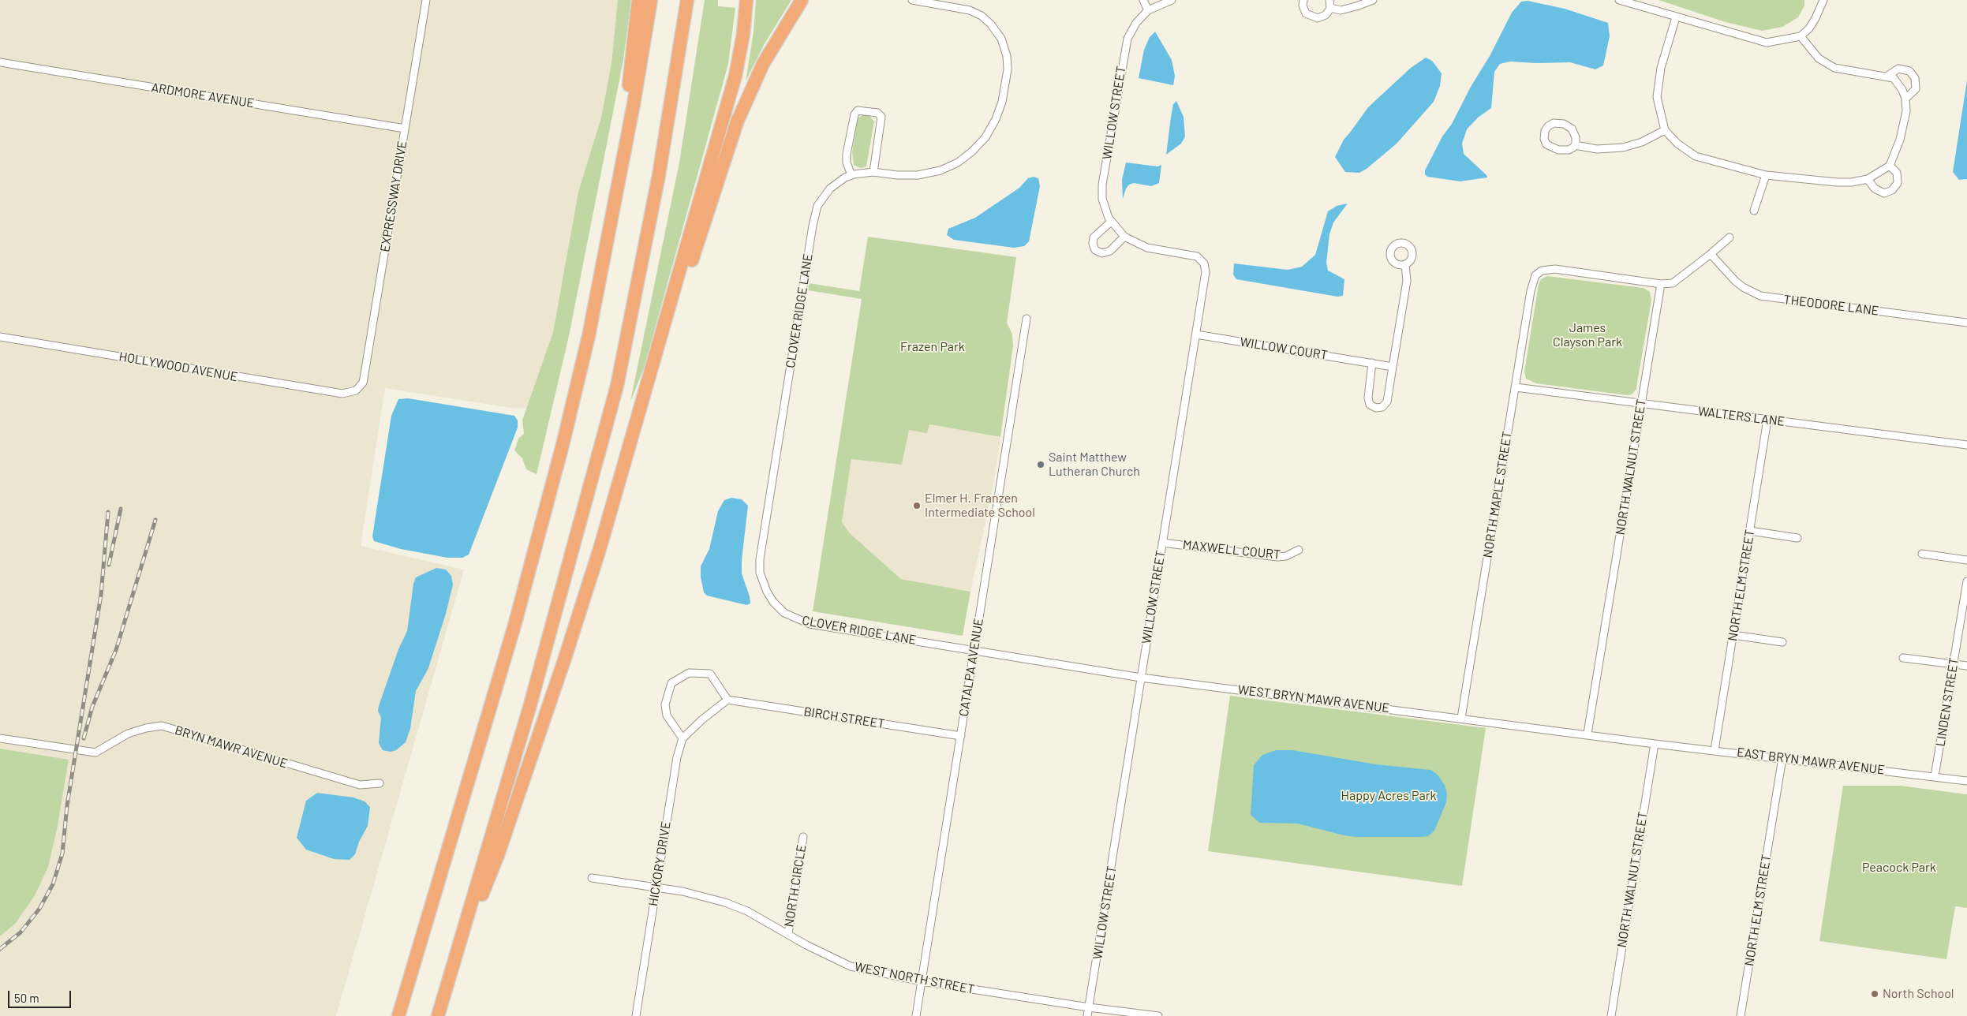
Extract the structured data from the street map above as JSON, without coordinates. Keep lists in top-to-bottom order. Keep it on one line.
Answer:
{"streets":{"street":["ARDMORE AVENUE","WILLOW STREET","EXPRESSWAY DRIVE","THEODORE LANE","CLOVER RIDGE LANE","WILLOW COURT","HOLLYWOOD AVENUE","WALTERS LANE","NORTH WALNUT STREET","NORTH MAPLE STREET","MAXWELL COURT","NORTH ELM STREET","CATALPA AVENUE","WEST BRYN MAWR AVENUE","LINDEN STREET","BIRCH STREET","BRYN MAWR AVENUE","EAST BRYN MAWR AVENUE","HICKORY DRIVE","NORTH CIRCLE","WEST NORTH STREET"]},"crossings":[["ARDMORE AVENUE","EXPRESSWAY DRIVE"],["WILLOW STREET","WILLOW COURT"],["WILLOW STREET","MAXWELL COURT"],["WILLOW STREET","WEST BRYN MAWR AVENUE"],["WILLOW STREET","WEST NORTH STREET"],["EXPRESSWAY DRIVE","HOLLYWOOD AVENUE"],["CLOVER RIDGE LANE","CATALPA AVENUE"],["CLOVER RIDGE LANE","WEST BRYN MAWR AVENUE"],["WALTERS LANE","NORTH WALNUT STREET"],["WALTERS LANE","NORTH MAPLE STREET"],["WALTERS LANE","NORTH ELM STREET"],["NORTH WALNUT STREET","NORTH MAPLE STREET"],["NORTH WALNUT STREET","WEST BRYN MAWR AVENUE"],["NORTH WALNUT STREET","EAST BRYN MAWR AVENUE"],["NORTH MAPLE STREET","WEST BRYN MAWR AVENUE"],["NORTH ELM STREET","EAST BRYN MAWR AVENUE"],["CATALPA AVENUE","WEST BRYN MAWR AVENUE"],["CATALPA AVENUE","BIRCH STREET"],["CATALPA AVENUE","WEST NORTH STREET"],["WEST BRYN MAWR AVENUE","EAST BRYN MAWR AVENUE"],["LINDEN STREET","EAST BRYN MAWR AVENUE"],["BIRCH STREET","HICKORY DRIVE"],["HICKORY DRIVE","WEST NORTH STREET"],["NORTH CIRCLE","WEST NORTH STREET"]],"parks":["James Clayson Park","Frazen Park","Happy Acres Park","Peacock Park"],"places":["Saint Matthew Lutheran Church","Elmer H. Franzen Intermediate School","North School"],"scale_bar":"50 m"}
